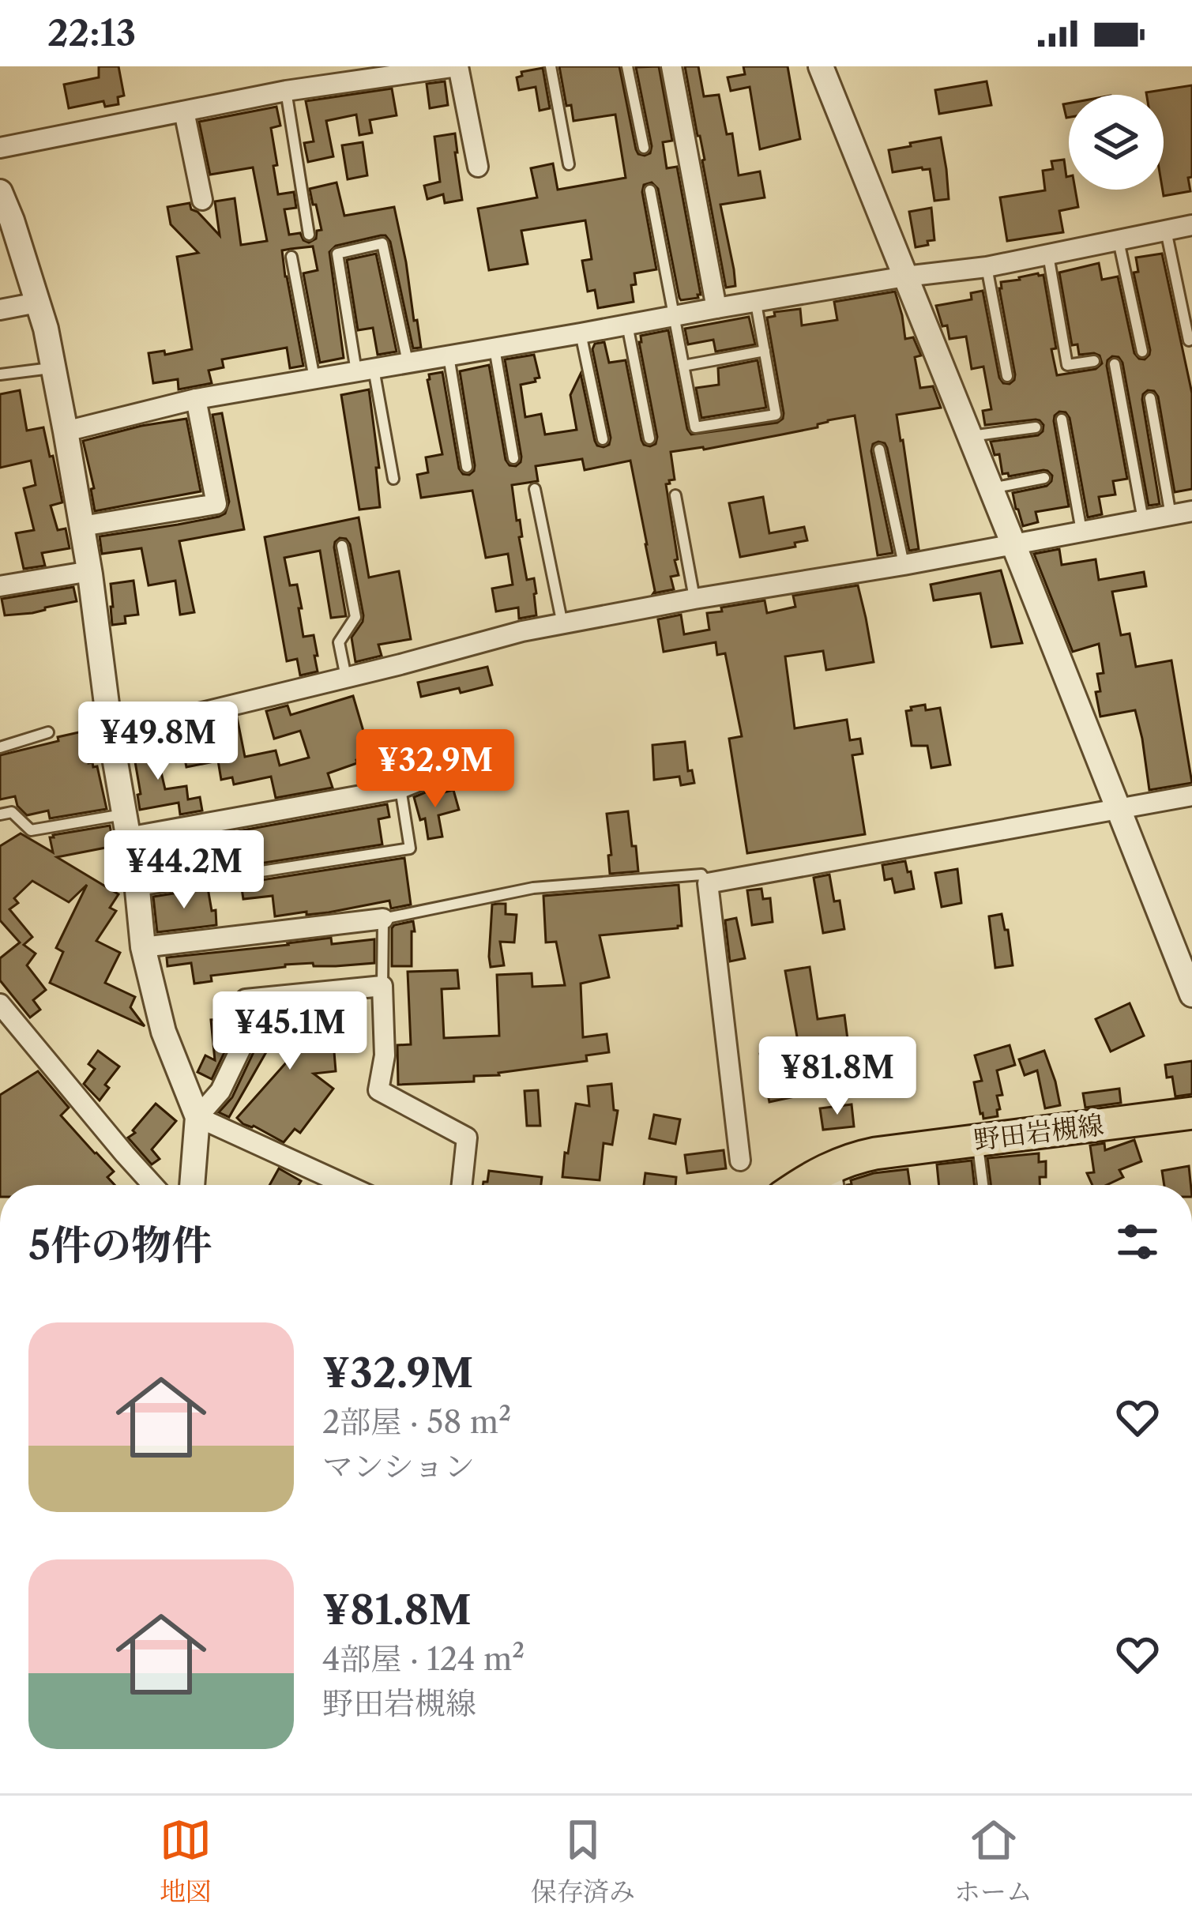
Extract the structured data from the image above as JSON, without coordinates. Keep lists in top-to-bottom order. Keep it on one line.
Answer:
{"streets":{"main road":["野田岩槻線"]},"page":{"status":"22:13","price":["¥49.8M","¥32.9M","¥44.2M","¥45.1M","¥81.8M"],"heading":"5件の物件","list":[{"name":"¥32.9M","note":"2部屋 · 58 m² · マンション"},{"name":"¥81.8M","note":"4部屋 · 124 m² · 野田岩槻線"}],"tabs":["地図","保存済み","ホーム"]}}
